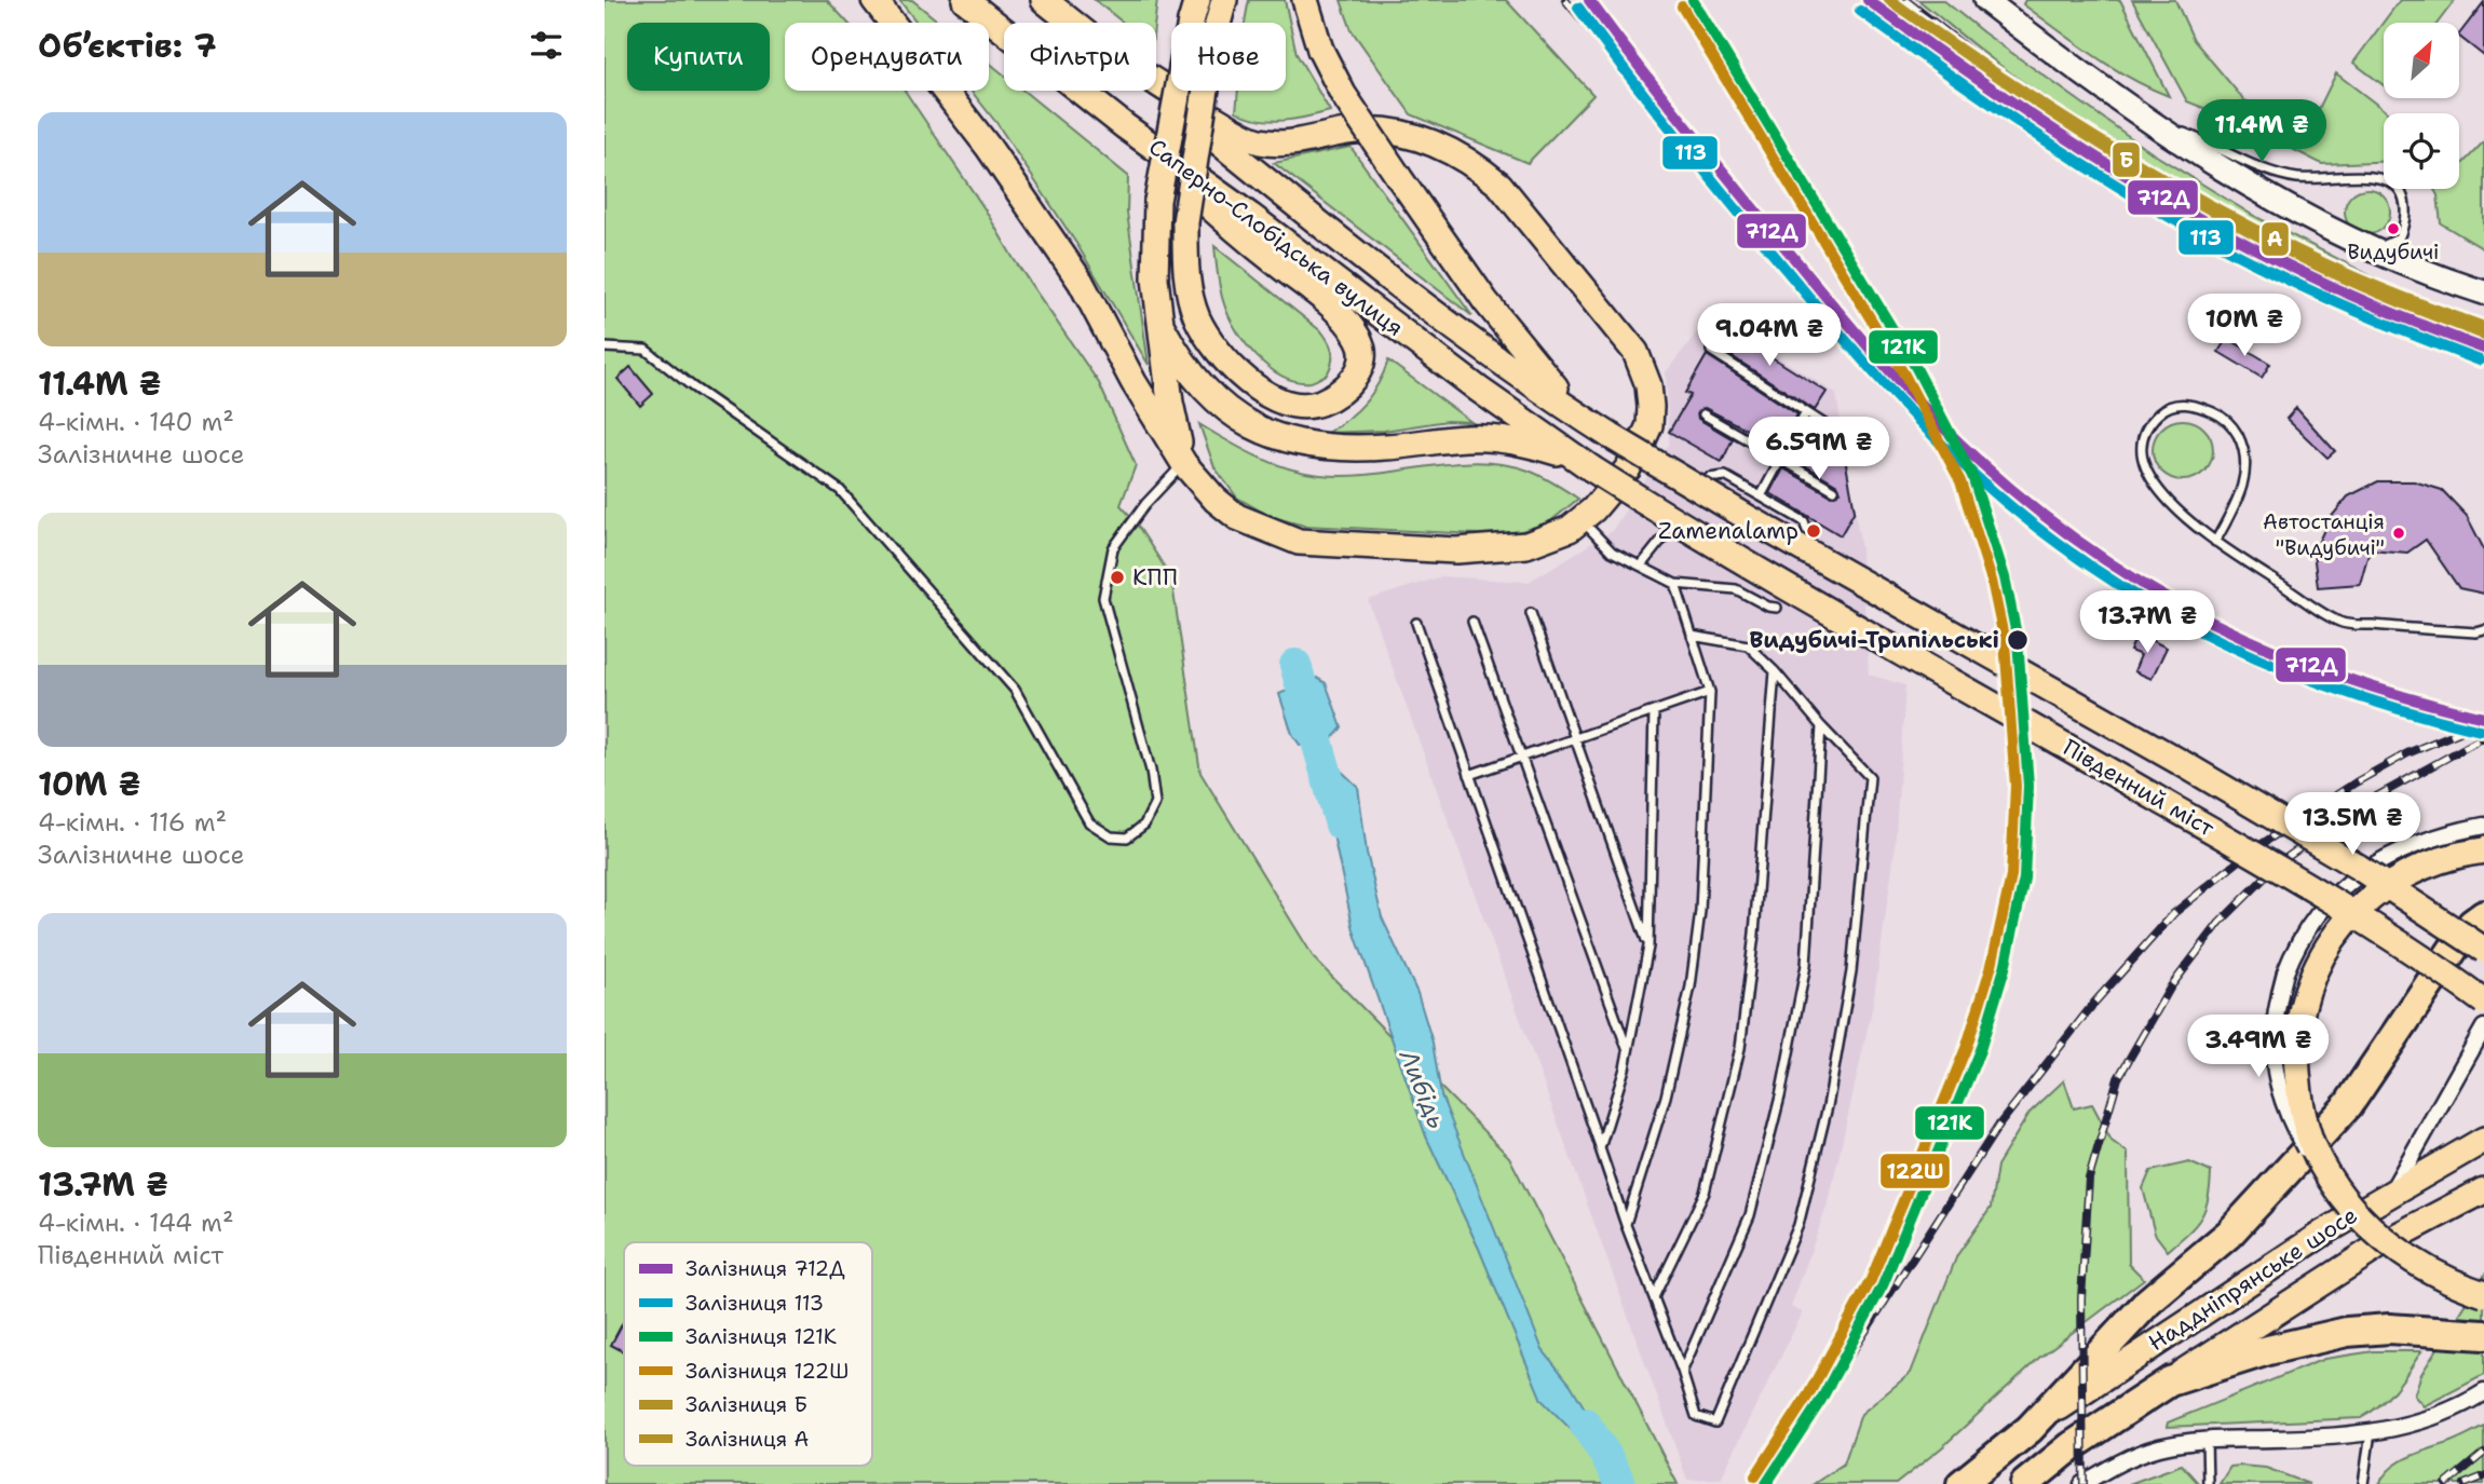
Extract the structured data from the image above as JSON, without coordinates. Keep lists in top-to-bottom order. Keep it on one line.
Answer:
{"streets":{"main road":["Саперно-Слобідська вулиця","Південний міст","Наддніпрянське шосе"]},"crossings":[["Саперно-Слобідська вулиця","Південний міст"]],"water":["Либідь"],"places":["Видубичі","Zamenalamp","Автостанція \"Видубичі\"","КПП","Видубичі-Трипільські"],"lines":["rail line 712Д","rail line 121К","rail line Б","rail line A","rail line 122Ш","rail line 113"],"legend":["Залізниця 712Д","Залізниця 113","Залізниця 121К","Залізниця 122Ш","Залізниця Б","Залізниця A"],"north":"top right","page":{"heading":"Об’єктів: 7","chip":["Купити","Орендувати","Фільтри","Нове"],"list":[{"name":"11.4M ₴","note":"4-кімн. · 140 m² · Залізничне шосе"},{"name":"10M ₴","note":"4-кімн. · 116 m² · Залізничне шосе"},{"name":"13.7M ₴","note":"4-кімн. · 144 m² · Південний міст"}],"price":["11.4M ₴","10M ₴","9.04M ₴","6.59M ₴","13.7M ₴","13.5M ₴","3.49M ₴"]}}
